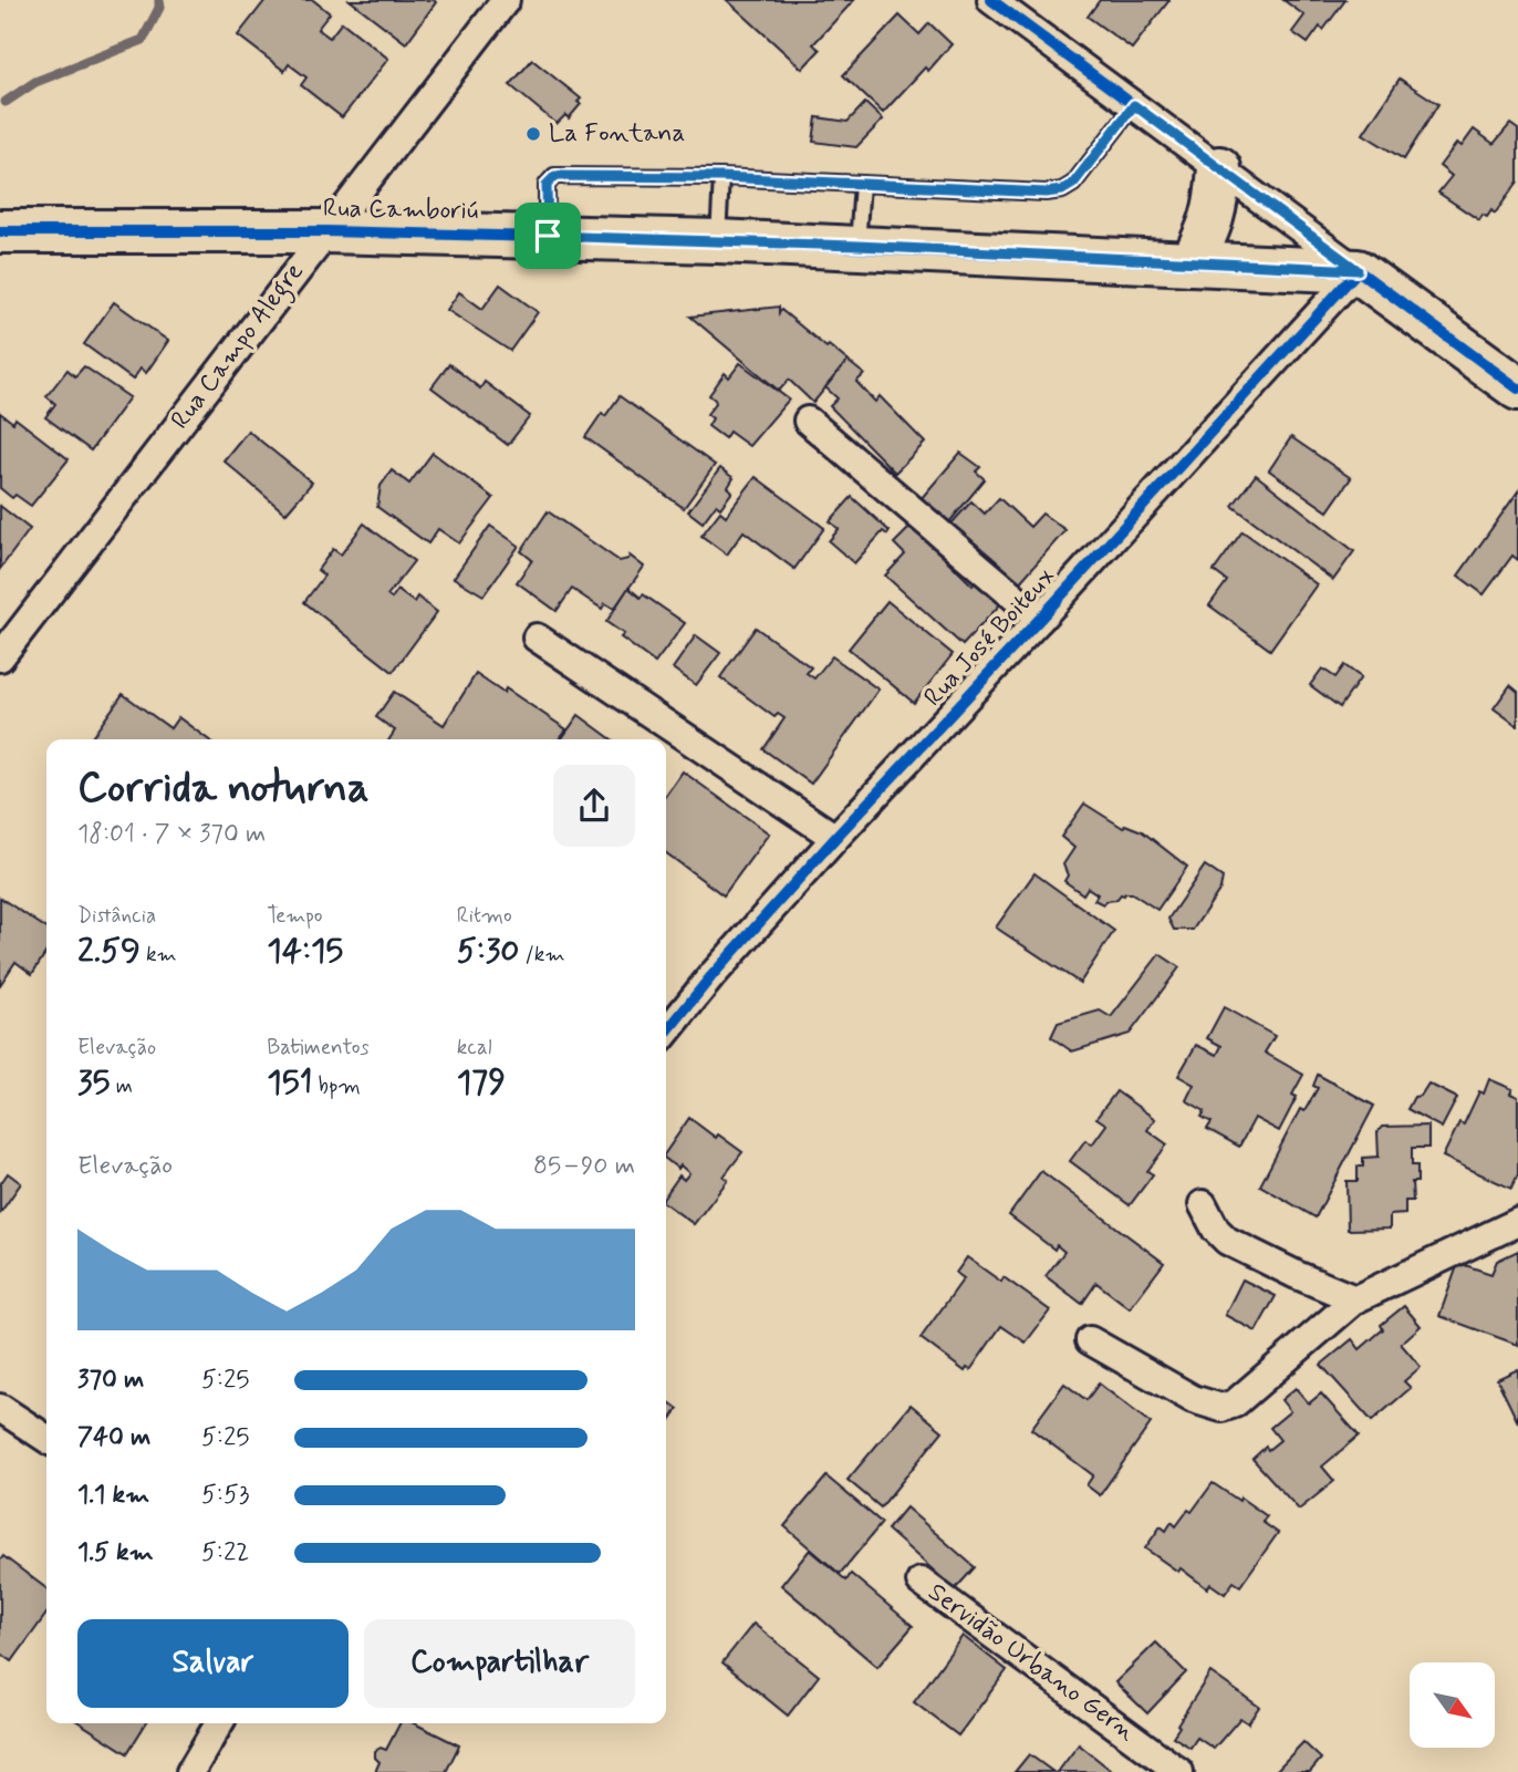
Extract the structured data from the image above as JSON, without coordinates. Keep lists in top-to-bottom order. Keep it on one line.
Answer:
{"streets":{"main road":["Rua Camboriú"],"street":["Rua Campo Alegre","Rua José Boiteux","Servidão Urbano Gern"]},"crossings":[["Rua Camboriú","Rua Campo Alegre"],["Rua Camboriú","Rua José Boiteux"]],"places":["La Fontana"],"north":"bottom right","page":{"heading":["Corrida noturna","18:01 · 7 × 370 m"],"stats":[["Distância","2.59 km"],["Tempo","14:15"],["Ritmo","5:30 /km"],["Elevação","35 m"],["Batimentos","151 bpm"],["kcal","179"]],"chart":["Elevação","85–90 m"],"list":[{"name":"370 m","note":"5:25"},{"name":"740 m","note":"5:25"},{"name":"1.1 km","note":"5:53"},{"name":"1.5 km","note":"5:22"}],"buttons":["Salvar","Compartilhar"]}}
